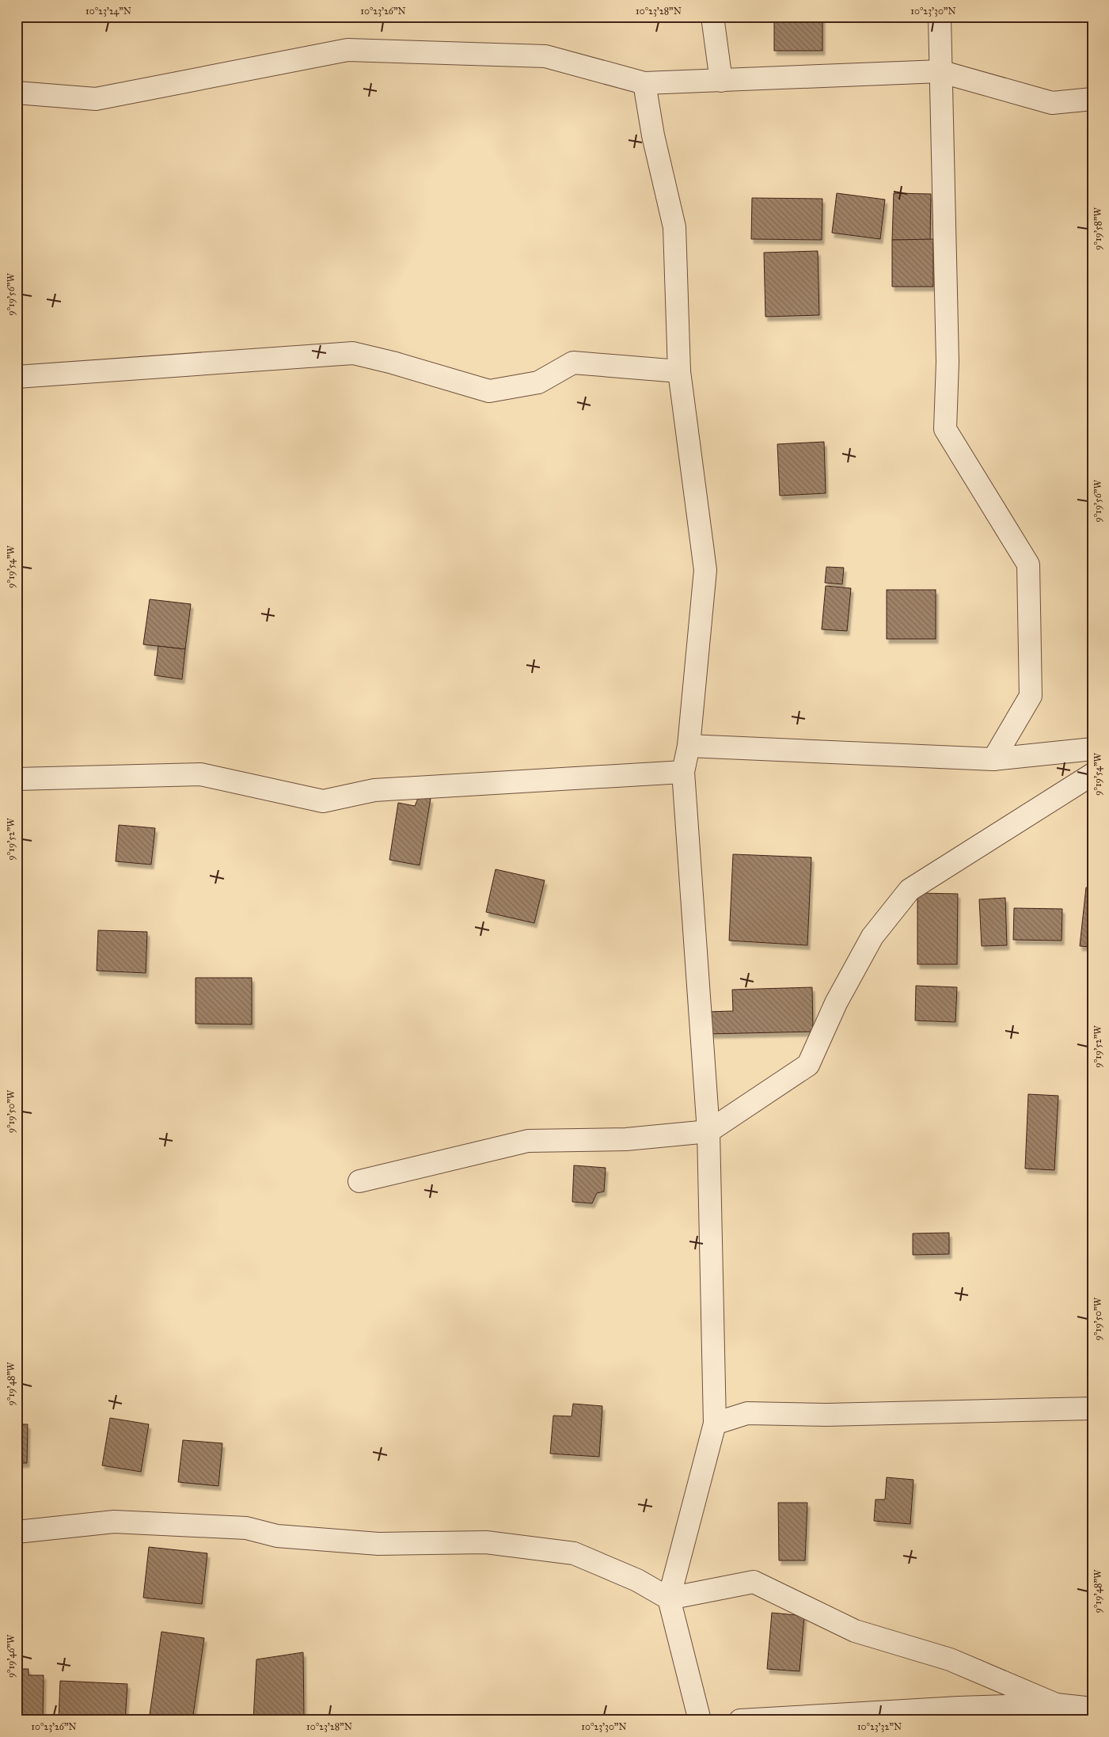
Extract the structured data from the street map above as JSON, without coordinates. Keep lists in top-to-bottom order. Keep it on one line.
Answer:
{"coordinates":["10°23'24\"N","10°23'26\"N","10°23'28\"N","10°23'30\"N","9°19'58\"W","9°19'56\"W","9°19'54\"W","9°19'52\"W","9°19'50\"W","9°19'48\"W","9°19'46\"W","10°23'32\"N"]}
